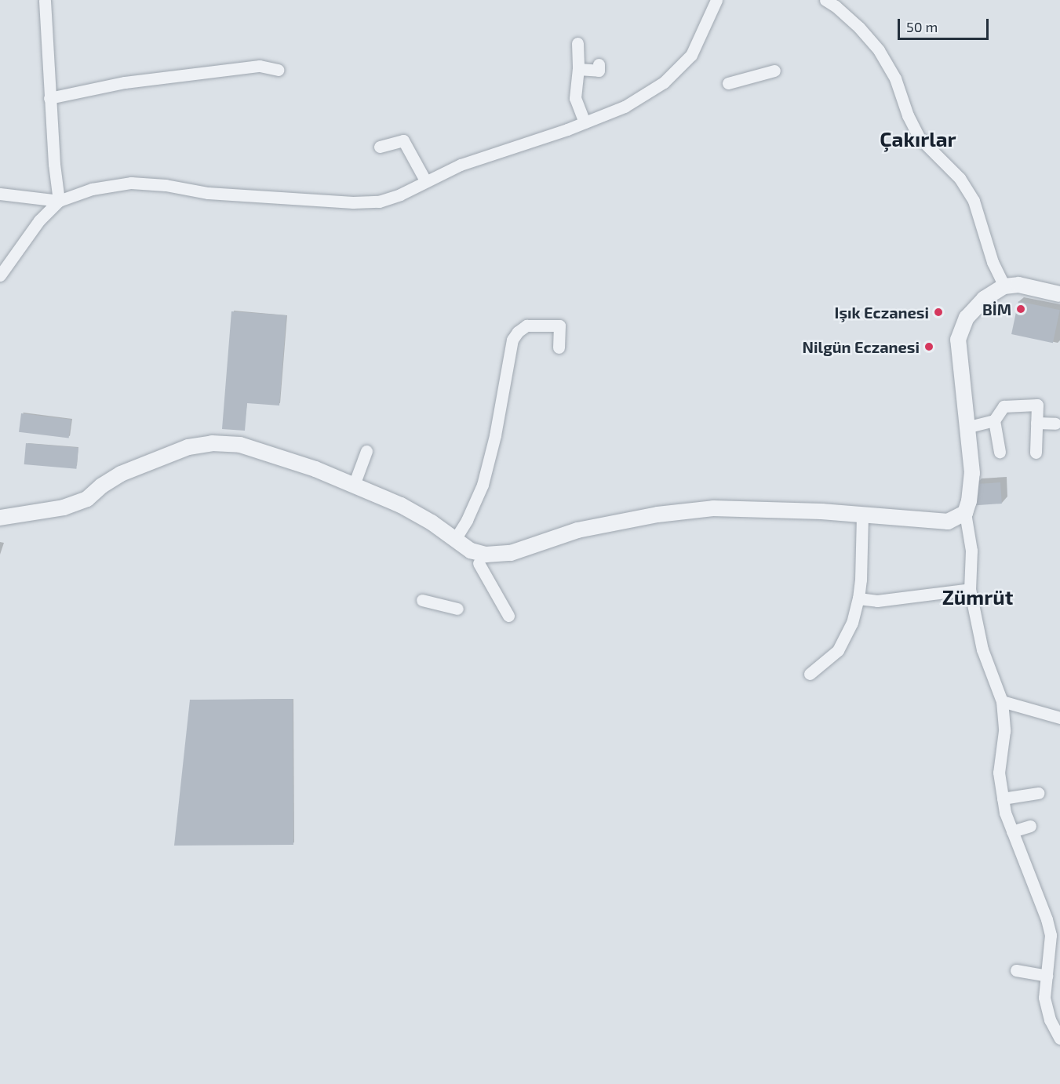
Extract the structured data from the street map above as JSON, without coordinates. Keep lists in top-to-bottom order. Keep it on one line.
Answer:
{"districts":["Çakırlar","Zümrüt"],"places":["BİM","Işık Eczanesi","Nilgün Eczanesi"],"scale_bar":"50 m"}
